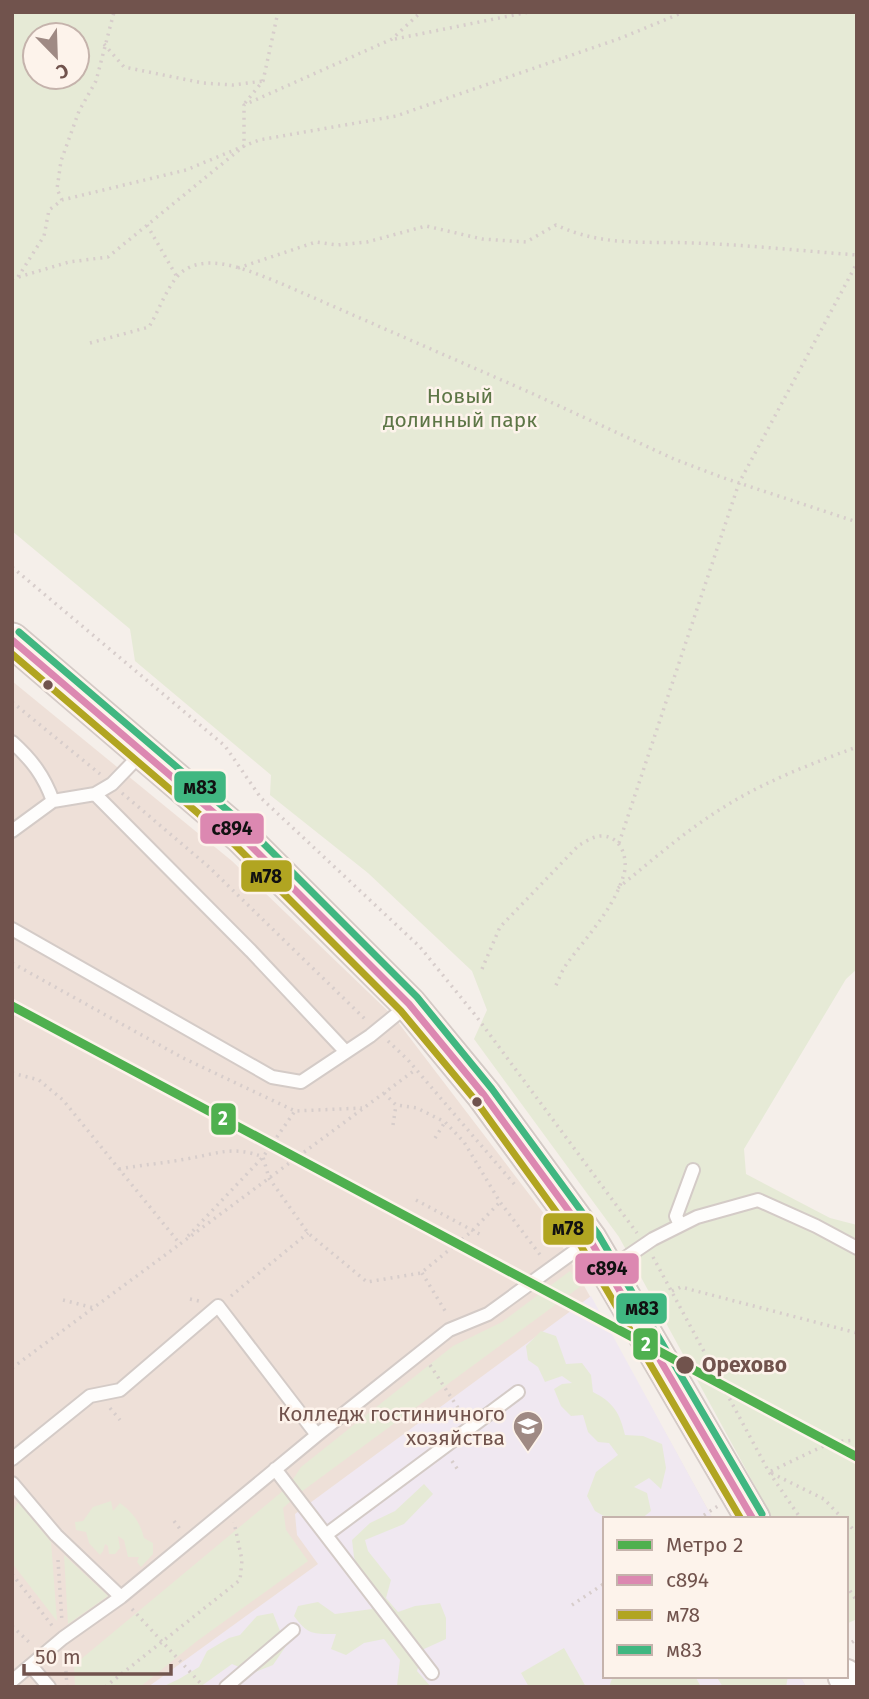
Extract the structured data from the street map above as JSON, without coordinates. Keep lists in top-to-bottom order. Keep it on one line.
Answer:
{"parks":["Новый долинный парк"],"places":{"other":["Орехово"],"school or university":["Колледж гостиничного хозяйcтва"]},"lines":["transit line м83","transit line с894","transit line м78","metro line 2"],"legend":["Метро 2","с894","м78","м83"],"scale_bar":"50 m","north":"bottom right"}
